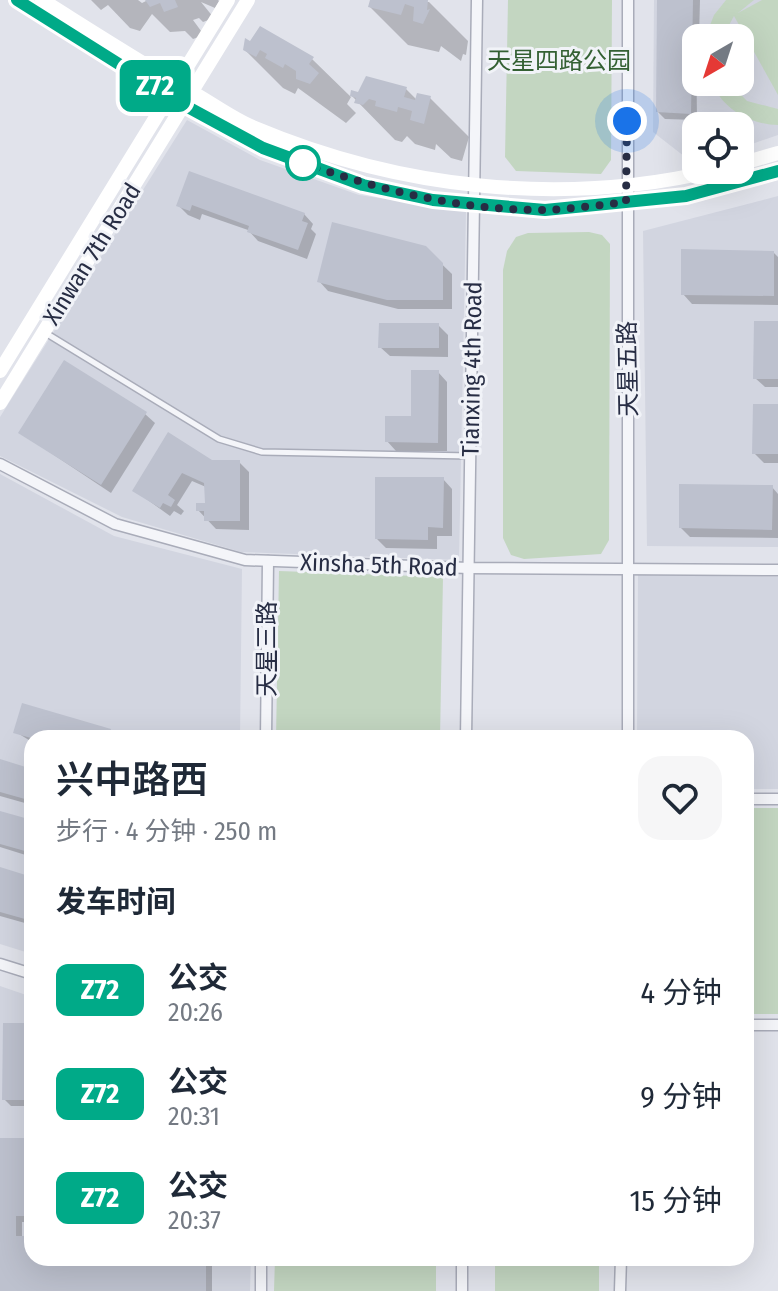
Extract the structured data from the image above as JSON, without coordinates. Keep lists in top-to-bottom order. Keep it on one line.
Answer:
{"streets":{"street":["Xinwan 7th Road","Tianxing 4th Road","天星五路","Xinsha 5th Road","天星三路"]},"crossings":[["Tianxing 4th Road","Xinsha 5th Road"],["天星五路","Xinsha 5th Road"],["Xinsha 5th Road","天星三路"]],"parks":["天星四路公园"],"lines":["bus line Z72"],"north":"bottom left","page":{"on_map":"Z72","heading":[["兴中路西","步行 · 4 分钟 · 250 m"],"发车时间"],"list":[{"mark":"Z72","name":"公交","note":"20:26","value":"4 分钟"},{"mark":"Z72","name":"公交","note":"20:31","value":"9 分钟"},{"mark":"Z72","name":"公交","note":"20:37","value":"15 分钟"}]}}
